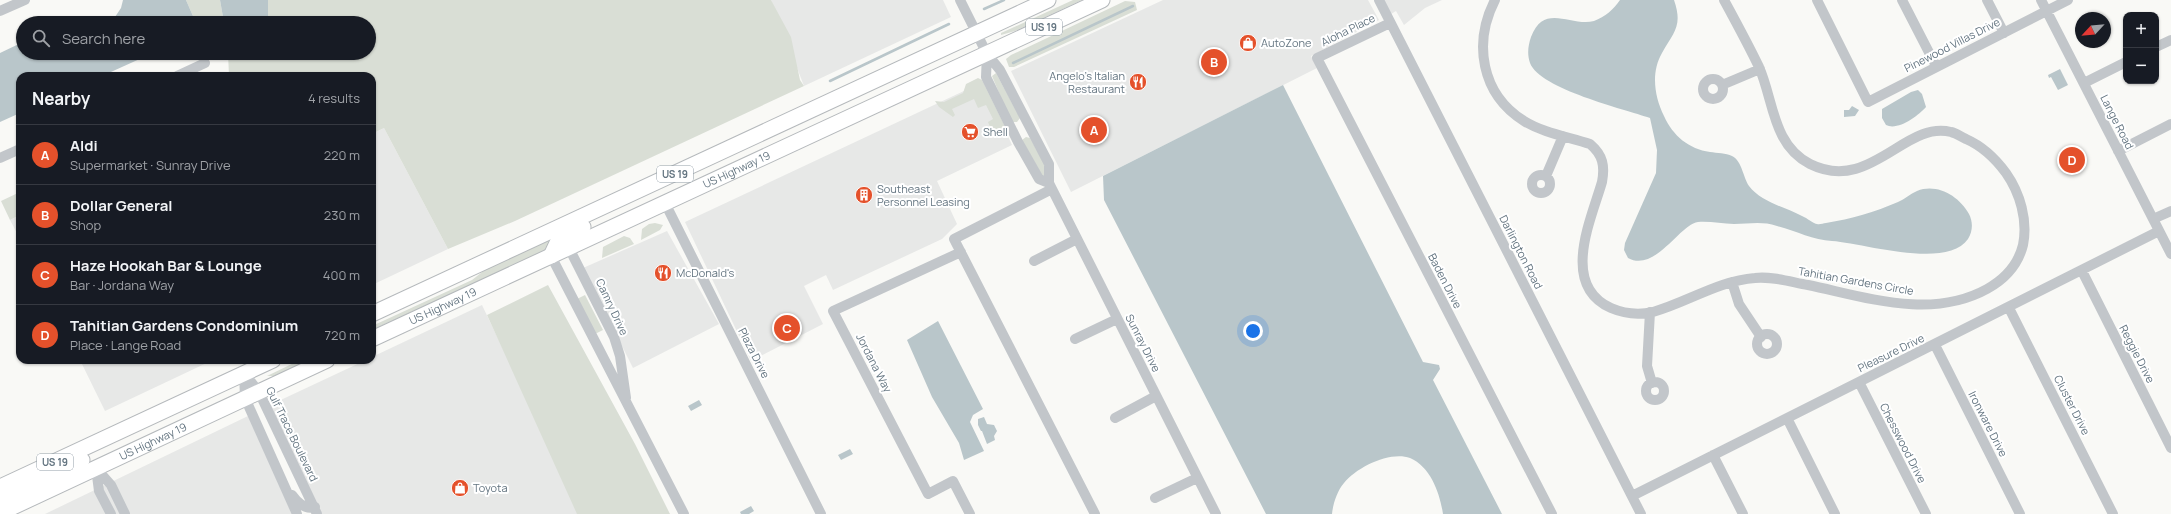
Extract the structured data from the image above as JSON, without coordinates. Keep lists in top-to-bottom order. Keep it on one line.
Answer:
{"streets":{"highway":["US 19","US Highway 19"],"street":["Aloha Place","Pinewood Villas Drive","Lange Road","Darlington Road","Baden Drive","Tahitian Gardens Circle","Camry Drive","Sunray Drive","Plaza Drive","Pleasure Drive","Reggie Drive","Jordana Way","Cluster Drive","Ironware Drive","Gulf Trace Boulevard","Chesswood Drive"]},"crossings":[["Aloha Place","Darlington Road"],["Aloha Place","Baden Drive"],["Pinewood Villas Drive","Lange Road"],["Lange Road","Pleasure Drive"],["US Highway 19","Camry Drive"],["US Highway 19","Sunray Drive"],["US Highway 19","Plaza Drive"],["US Highway 19","Gulf Trace Boulevard"],["Darlington Road","Pleasure Drive"],["Pleasure Drive","Reggie Drive"],["Pleasure Drive","Cluster Drive"],["Pleasure Drive","Ironware Drive"],["Pleasure Drive","Chesswood Drive"]],"places":{"shop":["AutoZone","Toyota"],"restaurant":["Angelo's Italian Restaurant","McDonald's"],"supermarket":["Shell"],"building":["Southeast Personnel Leasing"]},"north":"bottom left","page":{"map_buttons":["+","−"],"search":"Search here","pins":["B","A","D","C"],"heading":["Nearby","4 results"],"list":[{"mark":"A","name":"Aldi","note":"Supermarket · Sunray Drive","value":"220 m"},{"mark":"B","name":"Dollar General","note":"Shop","value":"230 m"},{"mark":"C","name":"Haze Hookah Bar & Lounge","note":"Bar · Jordana Way","value":"400 m"},{"mark":"D","name":"Tahitian Gardens Condominium","note":"Place · Lange Road","value":"720 m"}]}}
